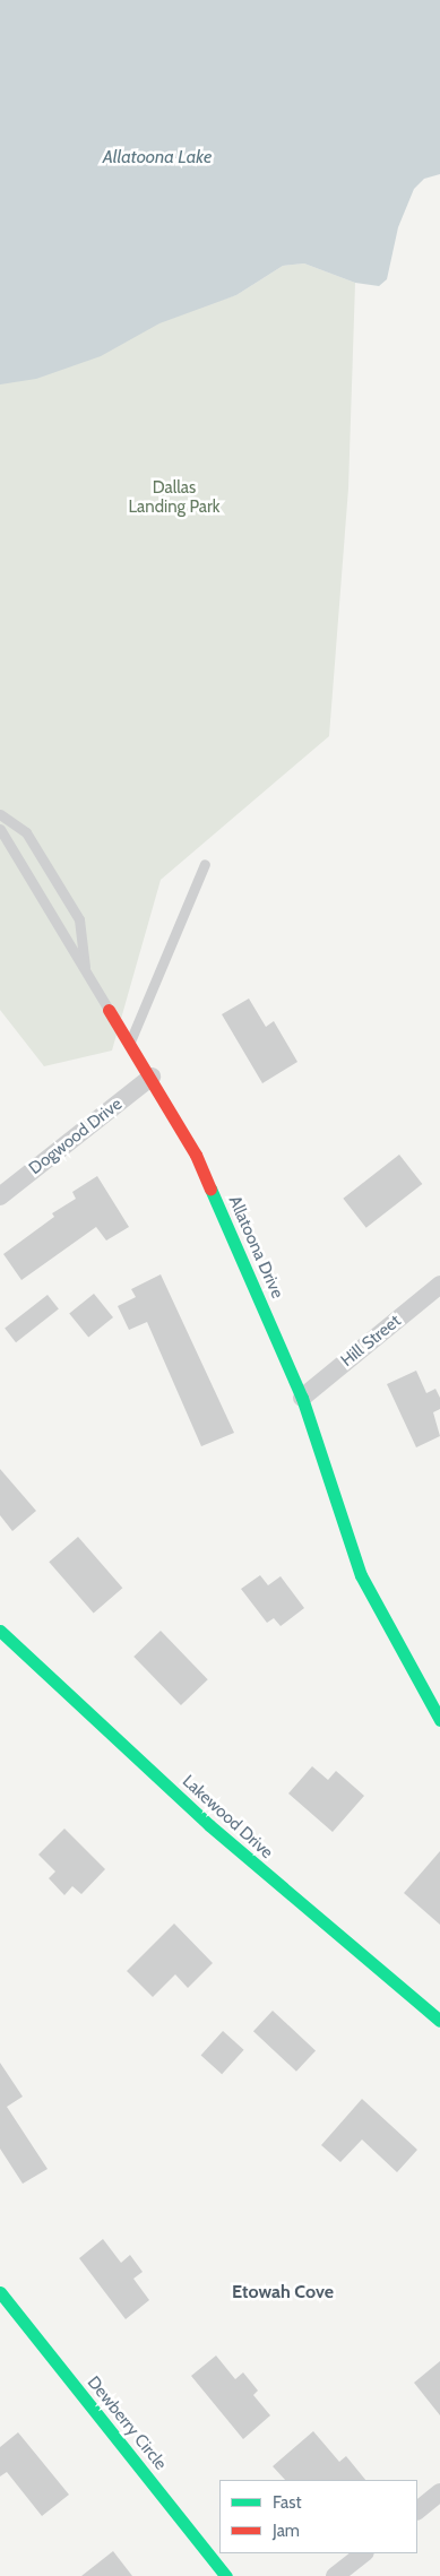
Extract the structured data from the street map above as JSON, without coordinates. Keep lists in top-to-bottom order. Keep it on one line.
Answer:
{"streets":{"street":["Dogwood Drive","Allatoona Drive","Hill Street","Lakewood Drive","Dewberry Circle"]},"crossings":[["Dogwood Drive","Allatoona Drive"],["Allatoona Drive","Hill Street"]],"districts":["Etowah Cove"],"water":["Allatoona Lake"],"parks":["Dallas Landing Park"],"legend":["Fast","Jam"]}
